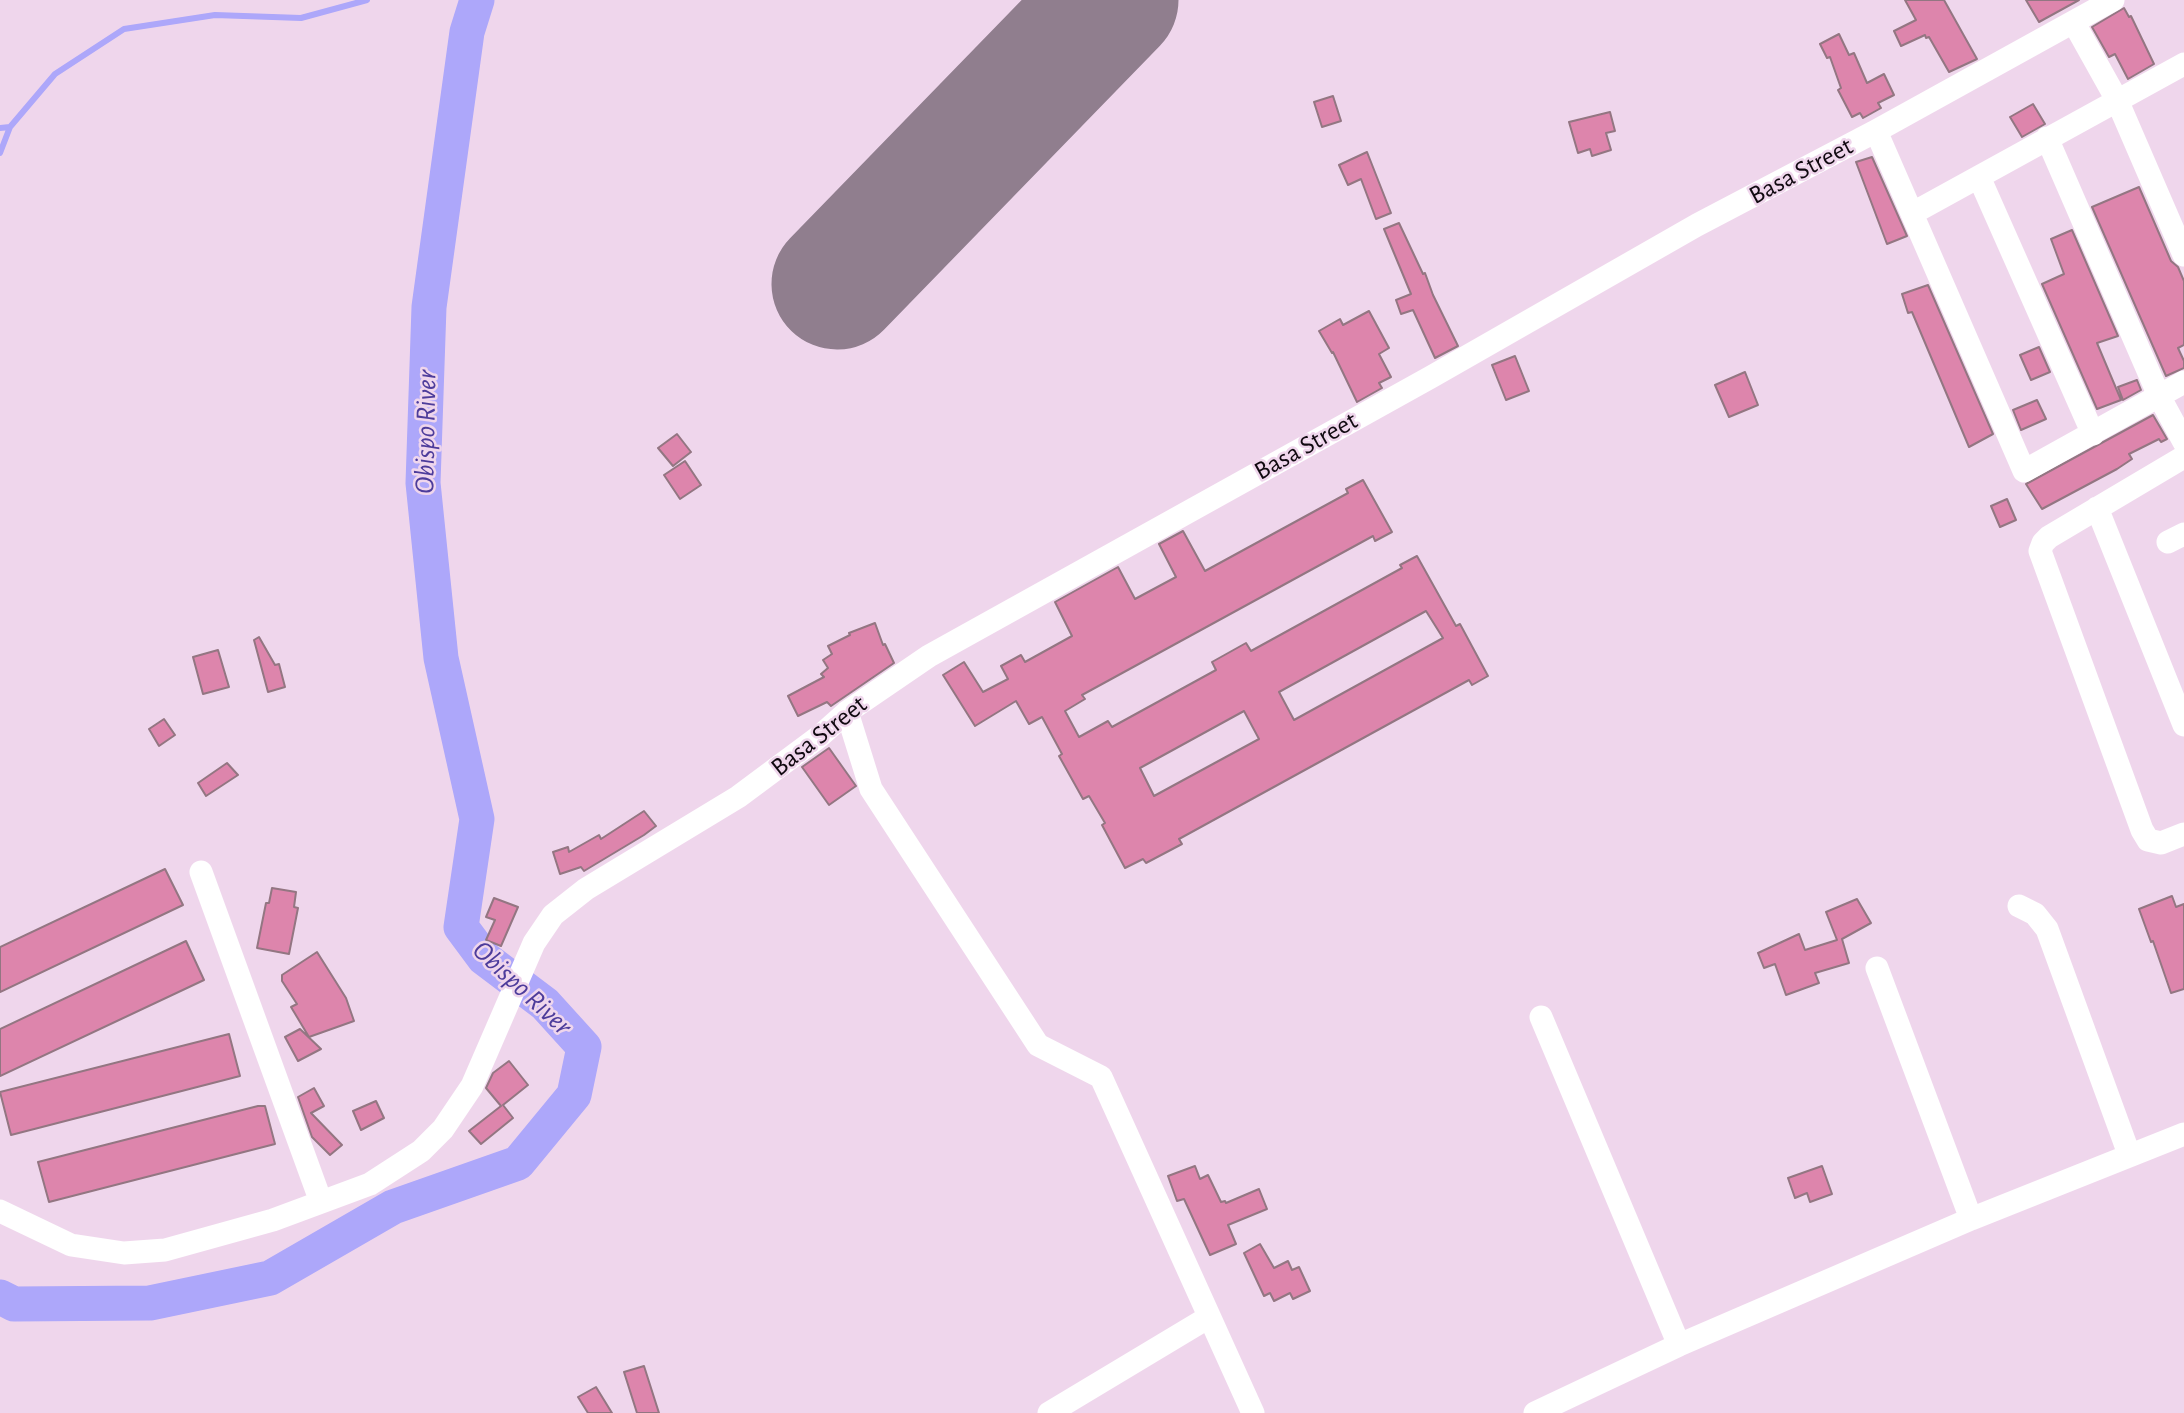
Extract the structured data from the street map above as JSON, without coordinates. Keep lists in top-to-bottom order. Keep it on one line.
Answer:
{"streets":{"street":["Basa Street"]},"water":["Obispo River"]}
